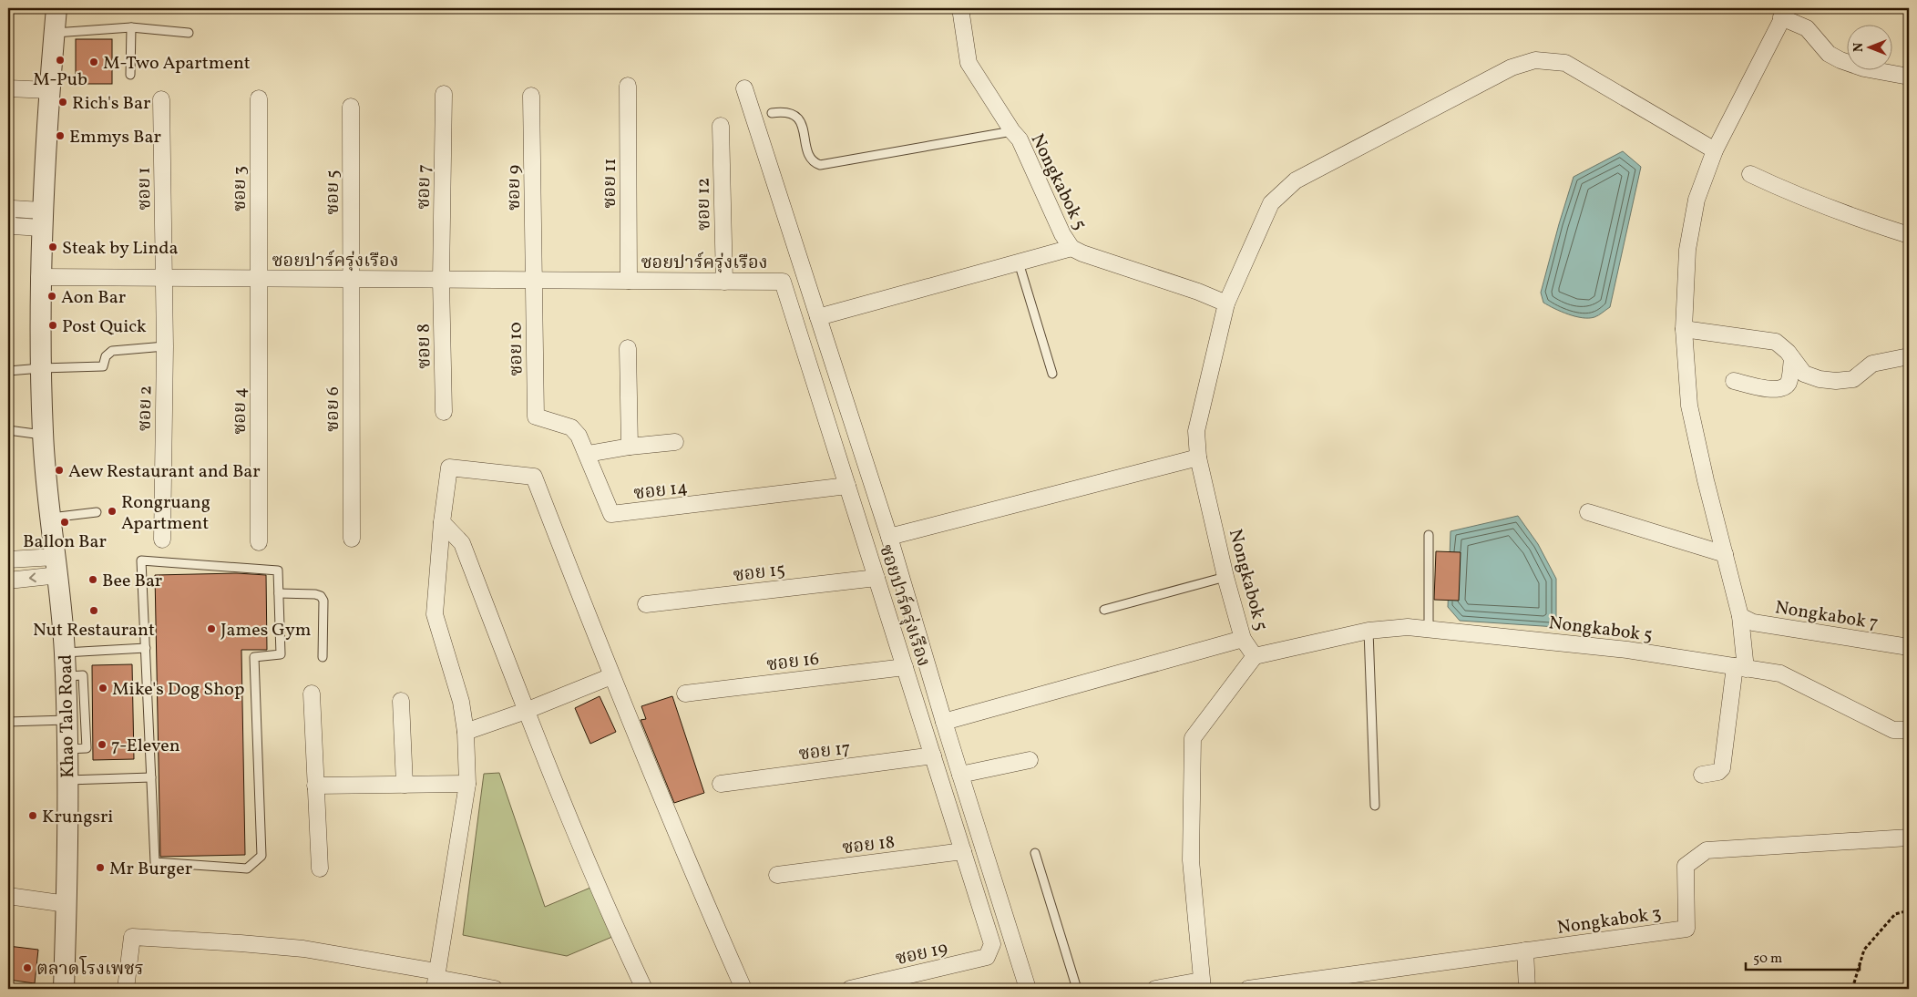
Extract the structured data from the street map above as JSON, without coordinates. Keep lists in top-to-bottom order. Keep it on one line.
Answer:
{"streets":{"street":["Nongkabok 5","ซอย 11","ซอย 7","ซอย 9","ซอย 1","ซอย 3","ซอย 5","ซอย 12","ซอยปาร์ครุ่งเรือง","ซอย 8","ซอย 10","ซอย 2","ซอย 6","ซอย 4","ซอย 14","ซอย 15","Nongkabok 7","ซอย 16","Khao Talo Road","ซอย 17","ซอย 18","Nongkabok 3","ซอย 19"]},"crossings":[["ซอย 11","ซอยปาร์ครุ่งเรือง"],["ซอย 7","ซอยปาร์ครุ่งเรือง"],["ซอย 7","ซอย 8"],["ซอย 9","ซอยปาร์ครุ่งเรือง"],["ซอย 9","ซอย 10"],["ซอย 1","ซอยปาร์ครุ่งเรือง"],["ซอย 1","ซอย 2"],["ซอย 3","ซอยปาร์ครุ่งเรือง"],["ซอย 3","ซอย 4"],["ซอย 5","ซอยปาร์ครุ่งเรือง"],["ซอย 5","ซอย 6"],["ซอย 12","ซอยปาร์ครุ่งเรือง"],["ซอยปาร์ครุ่งเรือง","ซอย 8"],["ซอยปาร์ครุ่งเรือง","ซอย 10"],["ซอยปาร์ครุ่งเรือง","ซอย 2"],["ซอยปาร์ครุ่งเรือง","ซอย 6"],["ซอยปาร์ครุ่งเรือง","ซอย 4"],["ซอยปาร์ครุ่งเรือง","ซอย 14"],["ซอยปาร์ครุ่งเรือง","ซอย 15"],["ซอยปาร์ครุ่งเรือง","ซอย 16"],["ซอยปาร์ครุ่งเรือง","Khao Talo Road"],["ซอยปาร์ครุ่งเรือง","ซอย 17"],["ซอยปาร์ครุ่งเรือง","ซอย 18"],["ซอยปาร์ครุ่งเรือง","ซอย 19"],["ซอย 10","ซอย 14"]],"places":["M-Pub","M-Two Apartment","Rich's Bar","Emmys Bar","Steak by Linda","Aon Bar","Post Quick","Aew Restaurant and Bar","Rongruang Apartment","Ballon Bar","Bee Bar","Nut Restaurant","James Gym","Mike's Dog Shop","7-Eleven","Krungsri","Mr Burger","ตลาดโรงเพชร"],"scale_bar":"50 m","north":"left"}
